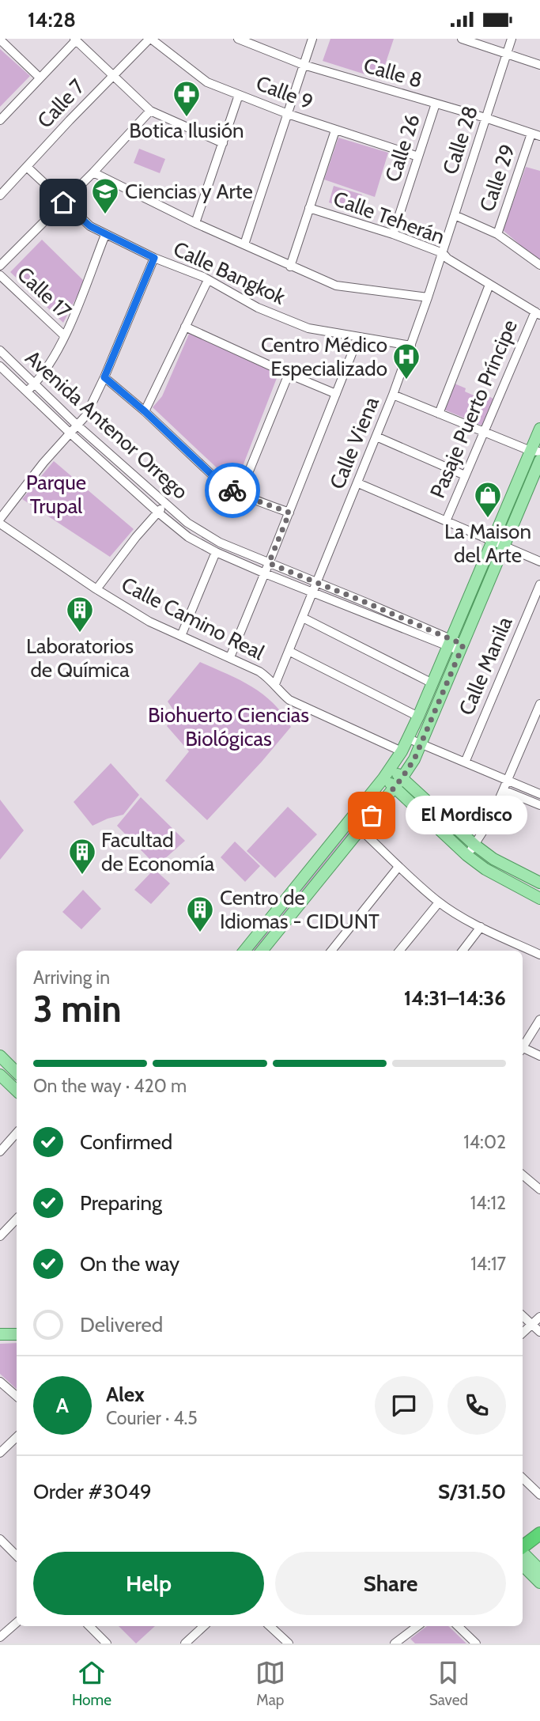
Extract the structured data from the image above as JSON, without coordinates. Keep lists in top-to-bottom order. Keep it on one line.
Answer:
{"streets":{"street":["Calle 8","Calle 9","Calle 7","Calle 28","Calle 26","Calle 29","Calle Teherán","Calle Bangkok","Calle 17","Pasaje Puerto Príncipe","Avenida Antenor Orrego","Calle Viena","Calle Camino Real","Calle Manila"]},"crossings":[["Calle 8","Calle 28"],["Calle 8","Calle 26"],["Calle 8","Calle 29"],["Calle 9","Calle 7"],["Calle 9","Calle 26"],["Calle 7","Calle Bangkok"],["Calle 28","Calle Teherán"],["Calle 28","Calle Viena"],["Calle 26","Calle Teherán"],["Calle Teherán","Pasaje Puerto Príncipe"],["Calle Teherán","Calle Viena"],["Calle Bangkok","Calle Viena"],["Avenida Antenor Orrego","Calle Viena"],["Calle Viena","Calle Camino Real"]],"parks":["Parque Trupal","Biohuerto Ciencias Biológicas"],"places":{"pharmacy":["Botica Ilusión"],"school or university":["Ciencias y Arte"],"hospital":["Centro Médico Especializado"],"shop":["La Maison del Arte"],"building":["Laboratorios de Química","Facultad de Economía","Centro de Idiomas - CIDUNT"],"other":["El Mordisco"]},"page":{"status":"14:28","bubble":"El Mordisco","heading":["3 min","Arriving in","14:31–14:36"],"panel":["Alex","Courier · 4.5","Order #3049","S/31.50"],"bar":"On the way · 420 m","list":[["Confirmed","14:02"],["Preparing","14:12"],["On the way","14:17"],"Delivered"],"round":"A","buttons":["Help","Share"],"tabs":["Home","Map","Saved"]}}
